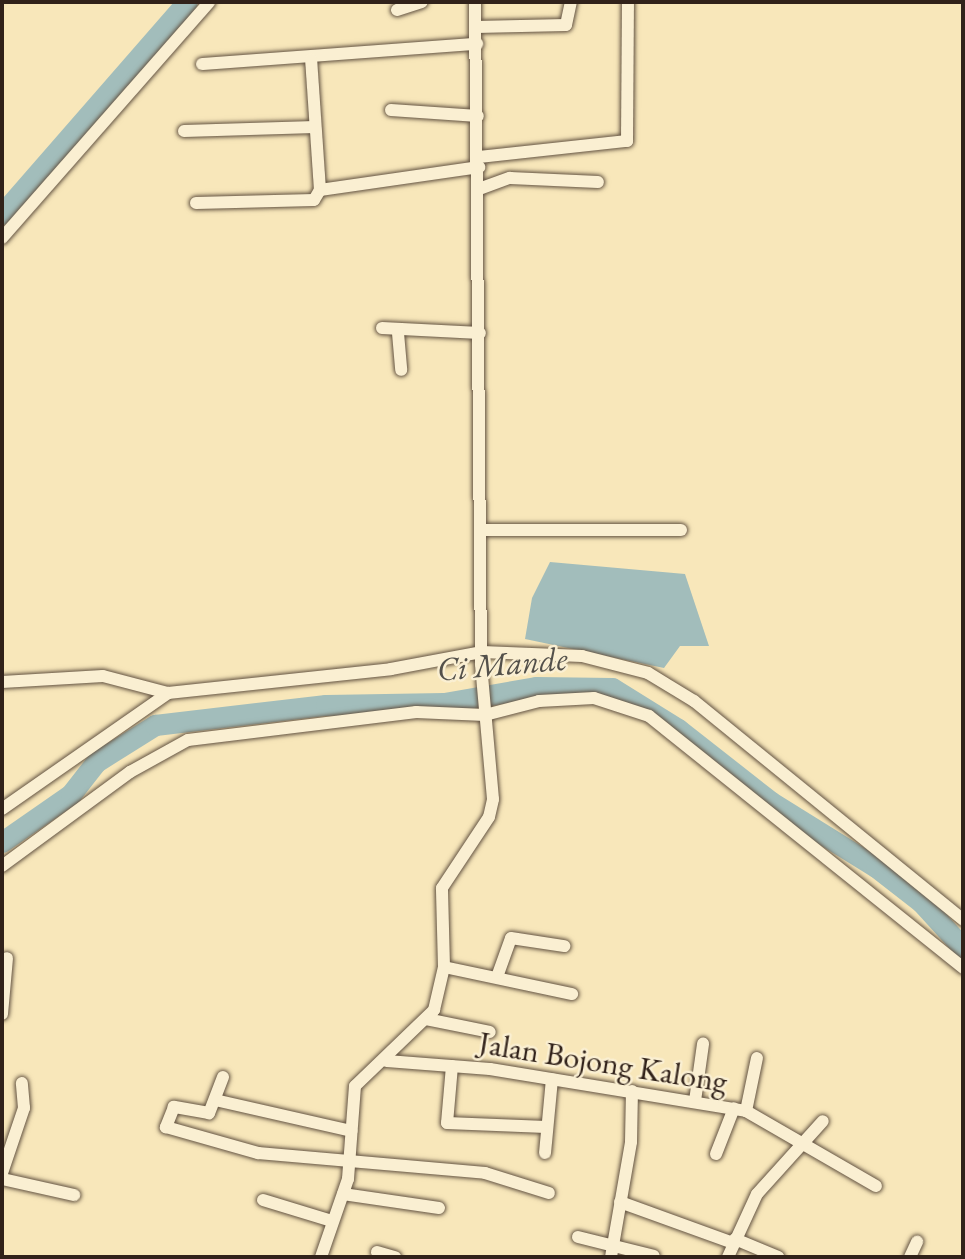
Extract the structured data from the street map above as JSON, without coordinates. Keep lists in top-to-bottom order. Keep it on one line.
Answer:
{"streets":{"street":["Jalan Bojong Kalong"]},"water":["Ci Mande"]}
